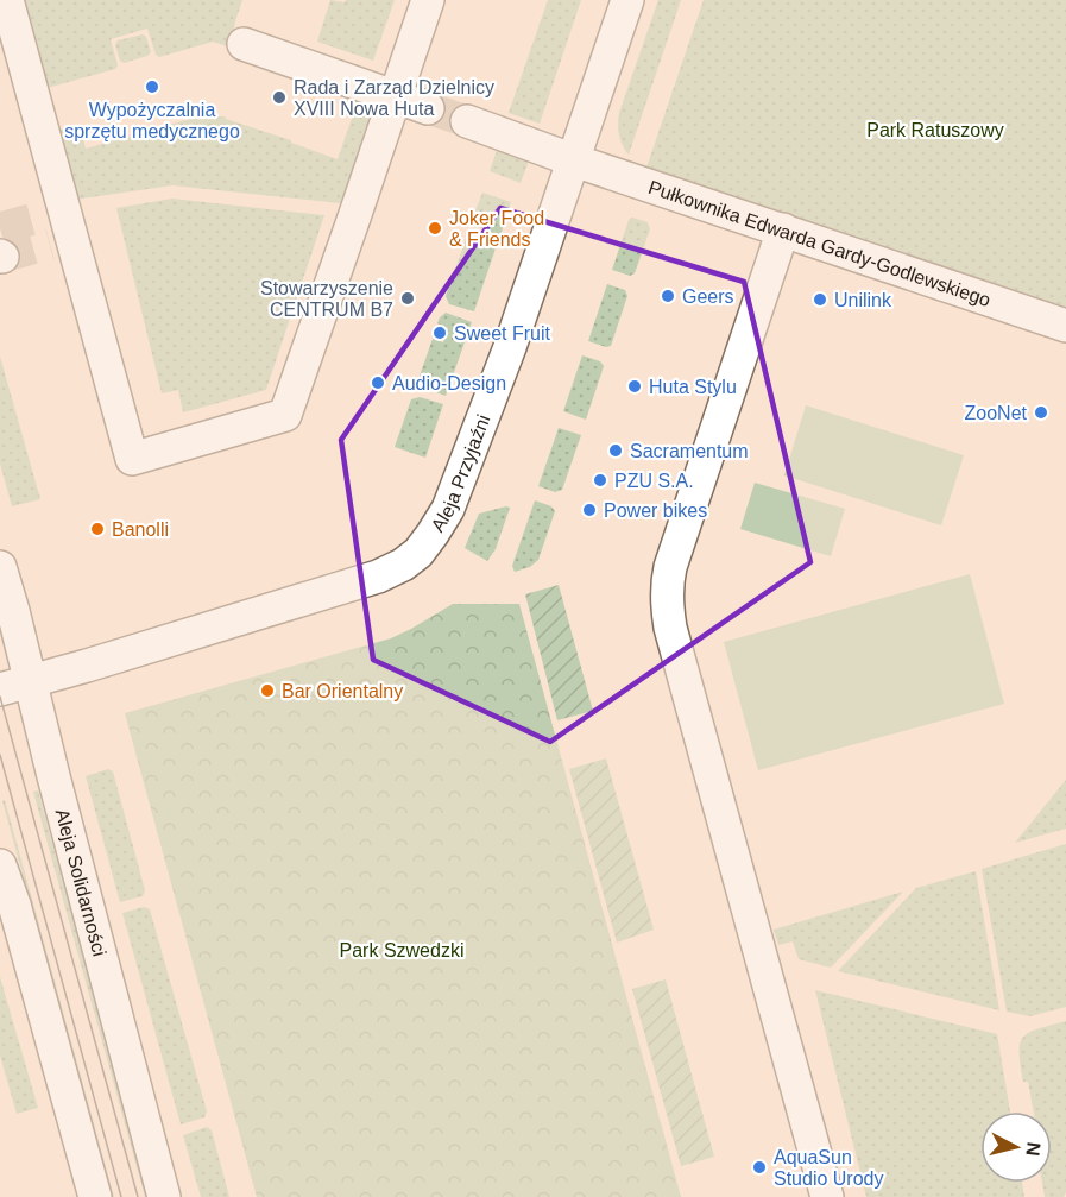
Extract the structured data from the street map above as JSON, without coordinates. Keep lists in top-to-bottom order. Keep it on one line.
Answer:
{"streets":{"street":["Pułkownika Edwarda Gardy-Godlewskiego","Aleja Przyjaźni","Aleja Solidarności"]},"crossings":[["Pułkownika Edwarda Gardy-Godlewskiego","Aleja Przyjaźni"],["Aleja Przyjaźni","Aleja Solidarności"]],"parks":["Park Ratuszowy","Park Szwedzki"],"places":["Wypożyczalnia sprzętu medycznego","Rada i Zarząd Dzielnicy XVIII Nowa Huta","Joker Food & Friends","Geers","Stowarzyszenie CENTRUM B7","Unilink","Sweet Fruit","Audio-Design","Huta Stylu","ZooNet","Sacramentum","PZU S.A.","Power bikes","Banolli","Bar Orientalny","AquaSun Studio Urody"],"north":"right"}
